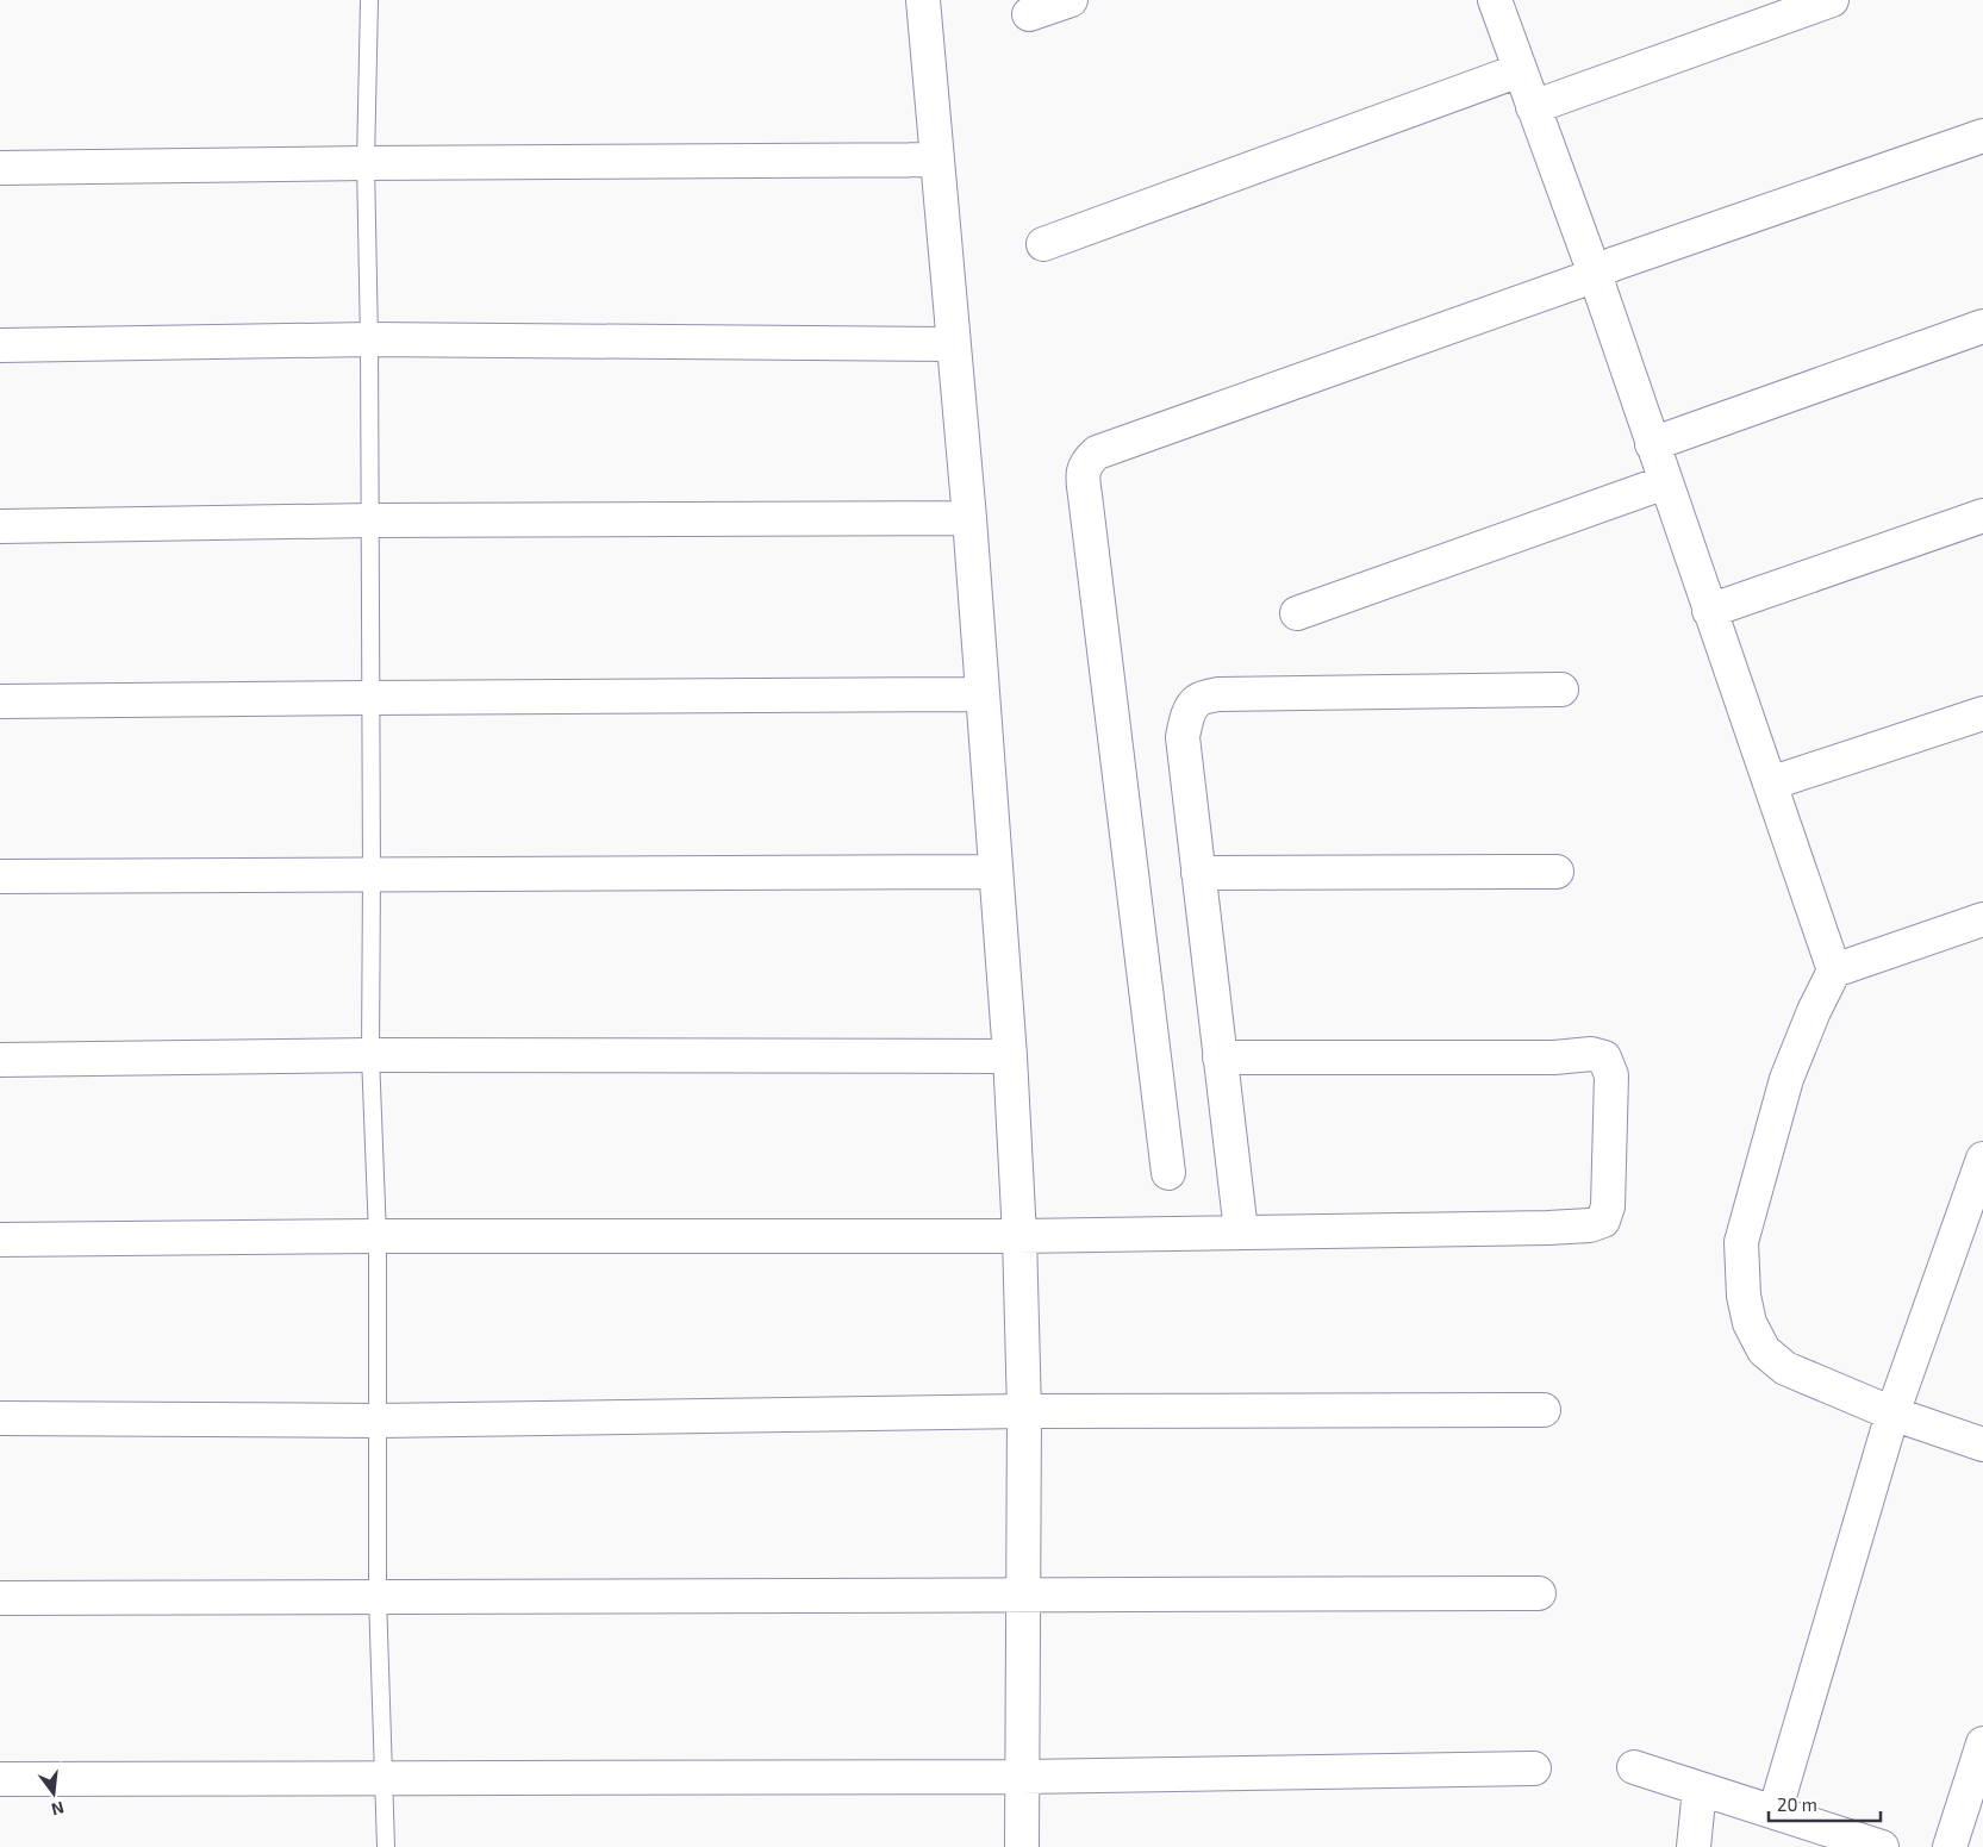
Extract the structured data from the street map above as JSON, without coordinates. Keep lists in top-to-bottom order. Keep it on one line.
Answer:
{"scale_bar":"20 m","north":"bottom"}
